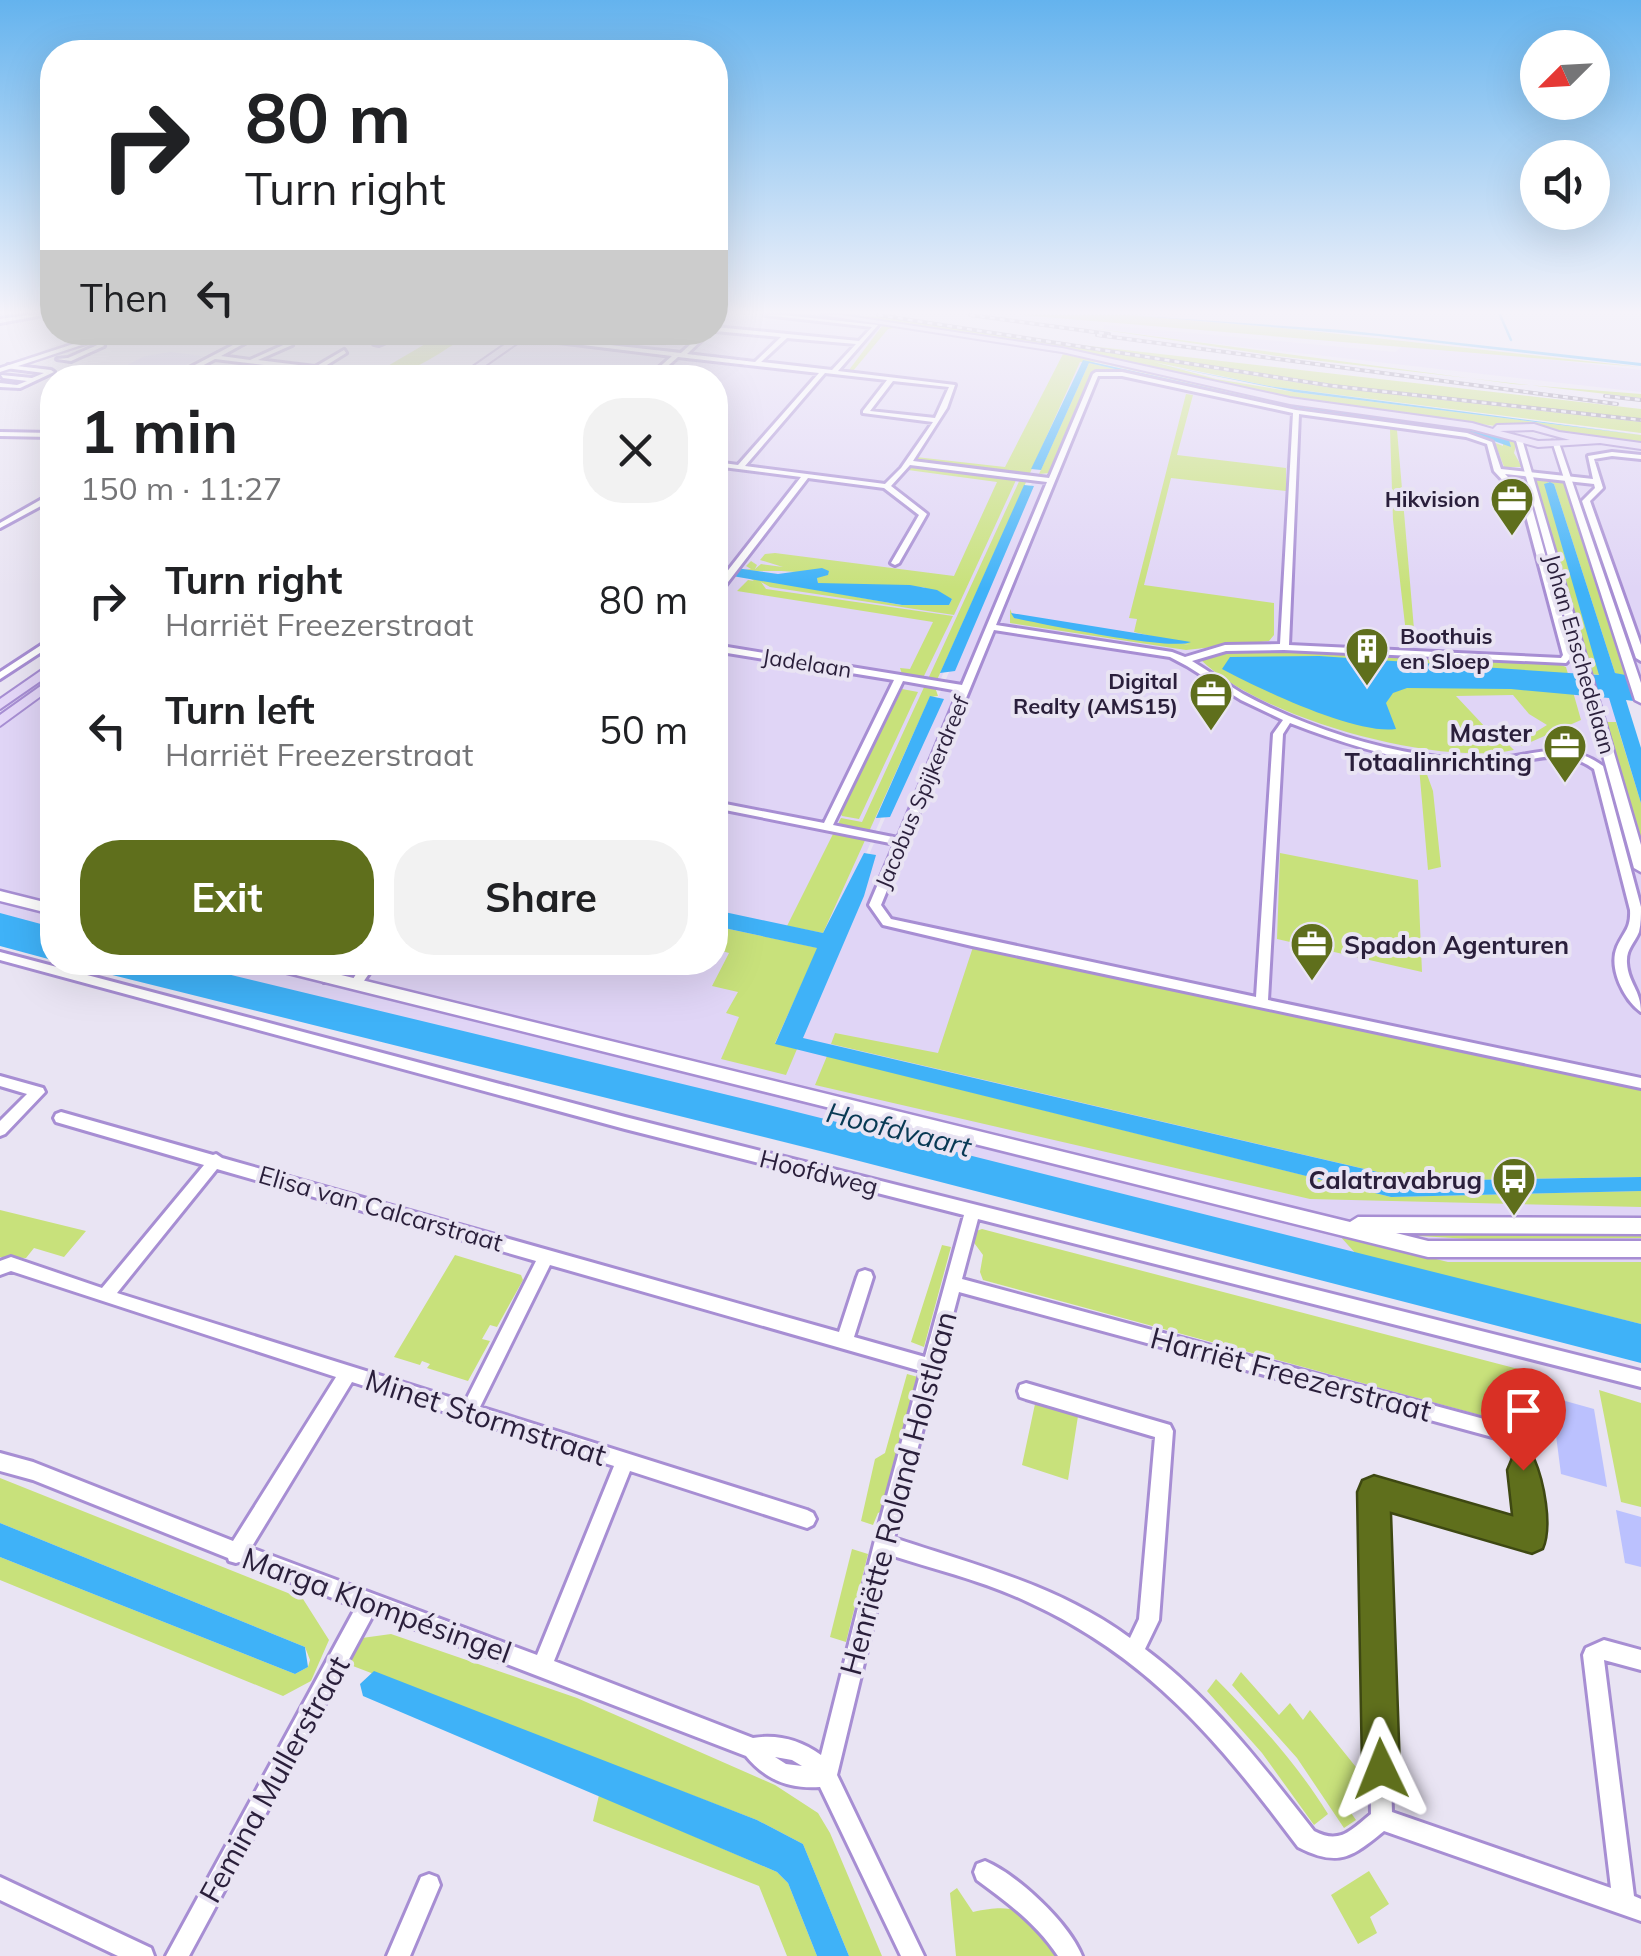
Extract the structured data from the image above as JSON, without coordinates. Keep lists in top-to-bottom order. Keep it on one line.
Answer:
{"streets":{"street":["Johan Enschedelaan","Jadelaan","Jacobus Spijkerdreef","Hoofdweg","Elisa van Calcarstraat","Harriët Freezerstraat","Minet Stormstraat","Henriëtte Roland Holstlaan","Marga Klompésingel","Femina Mullerstraat"]},"crossings":[["Jadelaan","Jacobus Spijkerdreef"],["Hoofdweg","Henriëtte Roland Holstlaan"],["Elisa van Calcarstraat","Henriëtte Roland Holstlaan"],["Harriët Freezerstraat","Henriëtte Roland Holstlaan"],["Minet Stormstraat","Marga Klompésingel"],["Henriëtte Roland Holstlaan","Marga Klompésingel"],["Marga Klompésingel","Femina Mullerstraat"]],"water":["Hoofdvaart"],"places":{"office":["Hikvision","Digital Realty (AMS15)","Master Totaalinrichting","Spadon Agenturen"],"building":["Boothuis en Sloep"],"bus stop":["Calatravabrug"]},"north":"bottom left","page":{"turn":["80 m","Turn right"],"then":"Then","heading":["1 min","150 m · 11:27"],"list":[{"name":"Turn right","note":"Harriët Freezerstraat","value":"80 m"},{"name":"Turn left","note":"Harriët Freezerstraat","value":"50 m"}],"buttons":["Exit","Share"]}}
